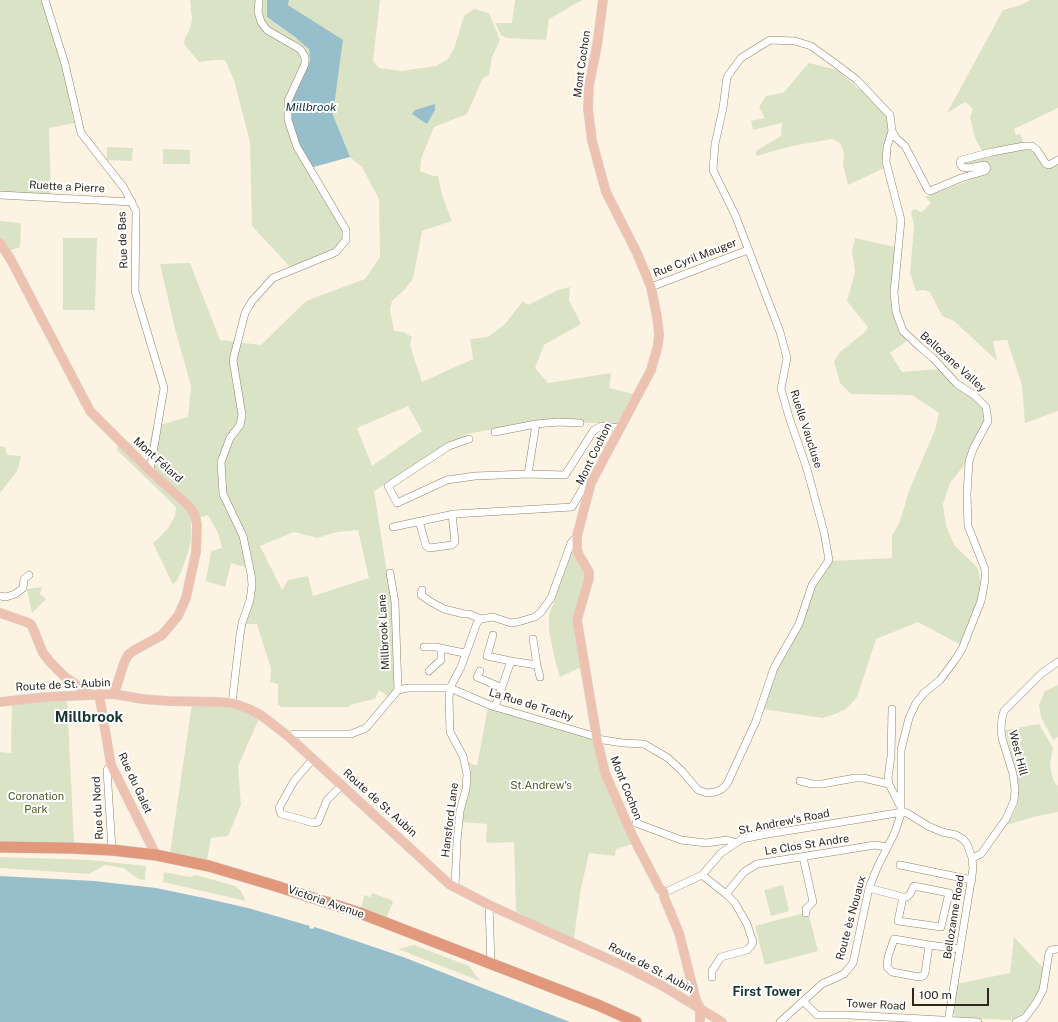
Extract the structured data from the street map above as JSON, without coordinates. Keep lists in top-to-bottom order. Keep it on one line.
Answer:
{"streets":{"highway":["Victoria Avenue"],"main road":["Mont Cochon","Mont Félard","Route de St. Aubin","Rue du Galet"],"street":["Ruette a Pierre","Rue de Bas","Rue Cyril Mauger","Bellozane Valley","Ruelle Vaucluse","Millbrook Lane","La Rue de Trachy","West Hill","Rue du Nord","Hansford Lane","St. Andrew's Road","Le Clos St Andre","Bellozanne Road","Route ès Nouaux","Tower Road"]},"crossings":[["Mont Cochon","Rue Cyril Mauger"],["Mont Cochon","Ruelle Vaucluse"],["Mont Cochon","Route de St. Aubin"],["Mont Cochon","La Rue de Trachy"],["Mont Cochon","St. Andrew's Road"],["Ruette a Pierre","Rue de Bas"],["Rue de Bas","Mont Félard"],["Rue Cyril Mauger","Ruelle Vaucluse"],["Bellozane Valley","Ruelle Vaucluse"],["Bellozane Valley","St. Andrew's Road"],["Bellozane Valley","Bellozanne Road"],["Bellozane Valley","Route ès Nouaux"],["Ruelle Vaucluse","La Rue de Trachy"],["Mont Félard","Route de St. Aubin"],["Millbrook Lane","La Rue de Trachy"],["Route de St. Aubin","Rue du Galet"],["Route de St. Aubin","Hansford Lane"],["La Rue de Trachy","Hansford Lane"],["West Hill","Bellozanne Road"],["Rue du Galet","Rue du Nord"],["Rue du Galet","Victoria Avenue"],["Rue du Nord","Victoria Avenue"],["St. Andrew's Road","Bellozanne Road"],["St. Andrew's Road","Route ès Nouaux"],["Le Clos St Andre","Route ès Nouaux"],["Bellozanne Road","Route ès Nouaux"],["Bellozanne Road","Tower Road"],["Route ès Nouaux","Tower Road"]],"districts":["Millbrook","First Tower"],"water":["Millbrook"],"parks":["St.Andrew's","Coronation Park"],"scale_bar":"100 m"}
